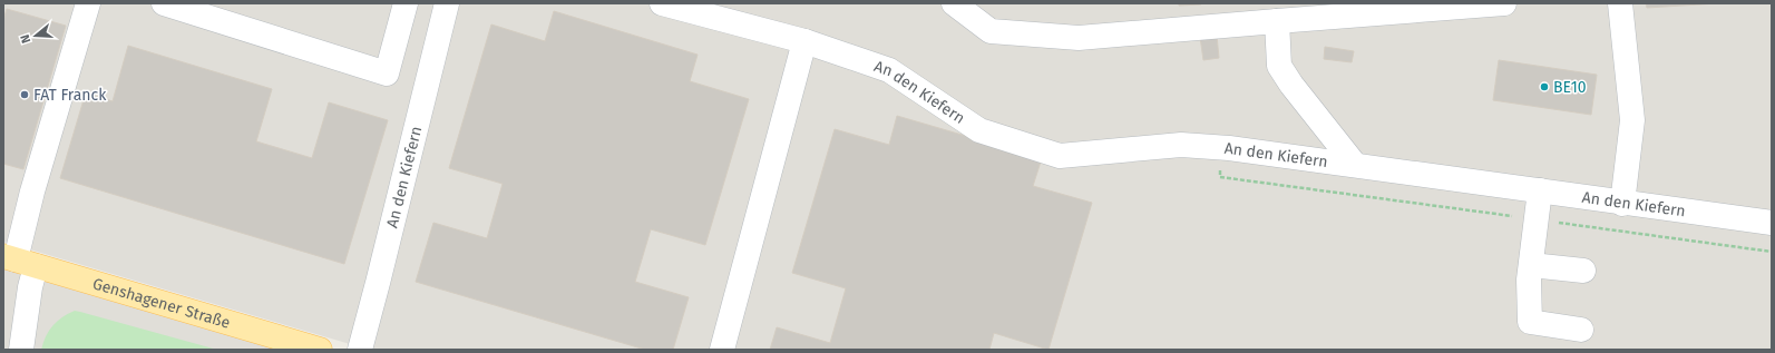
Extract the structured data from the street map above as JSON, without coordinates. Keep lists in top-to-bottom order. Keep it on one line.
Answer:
{"streets":{"main road":["Genshagener Straße"],"street":["An den Kiefern"]},"places":["BE10","FAT Franck"],"north":"left"}
